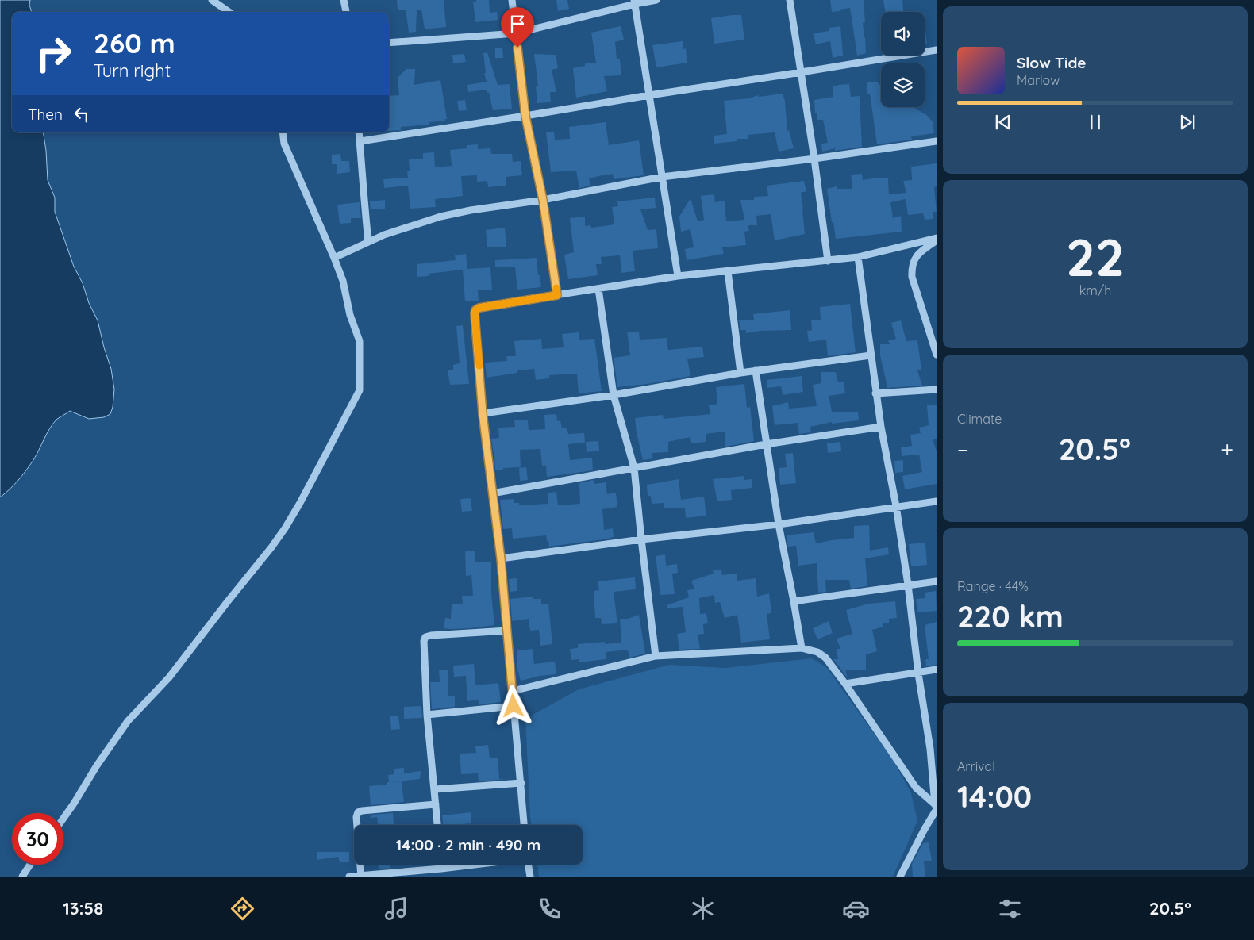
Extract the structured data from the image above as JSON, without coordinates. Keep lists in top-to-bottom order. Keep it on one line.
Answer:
{"page":{"turn":["260 m","Turn right"],"song":["Slow Tide","Marlow"],"then":"Then","tile":[["22","km/h"],"Climate",["Range · 44%","220 km"],["Arrival","14:00"]],"heat":["−","20.5°","+"],"limit":"30","trip":"14:00 · 2 min · 490 m","tabs":["13:58","20.5°"]}}
